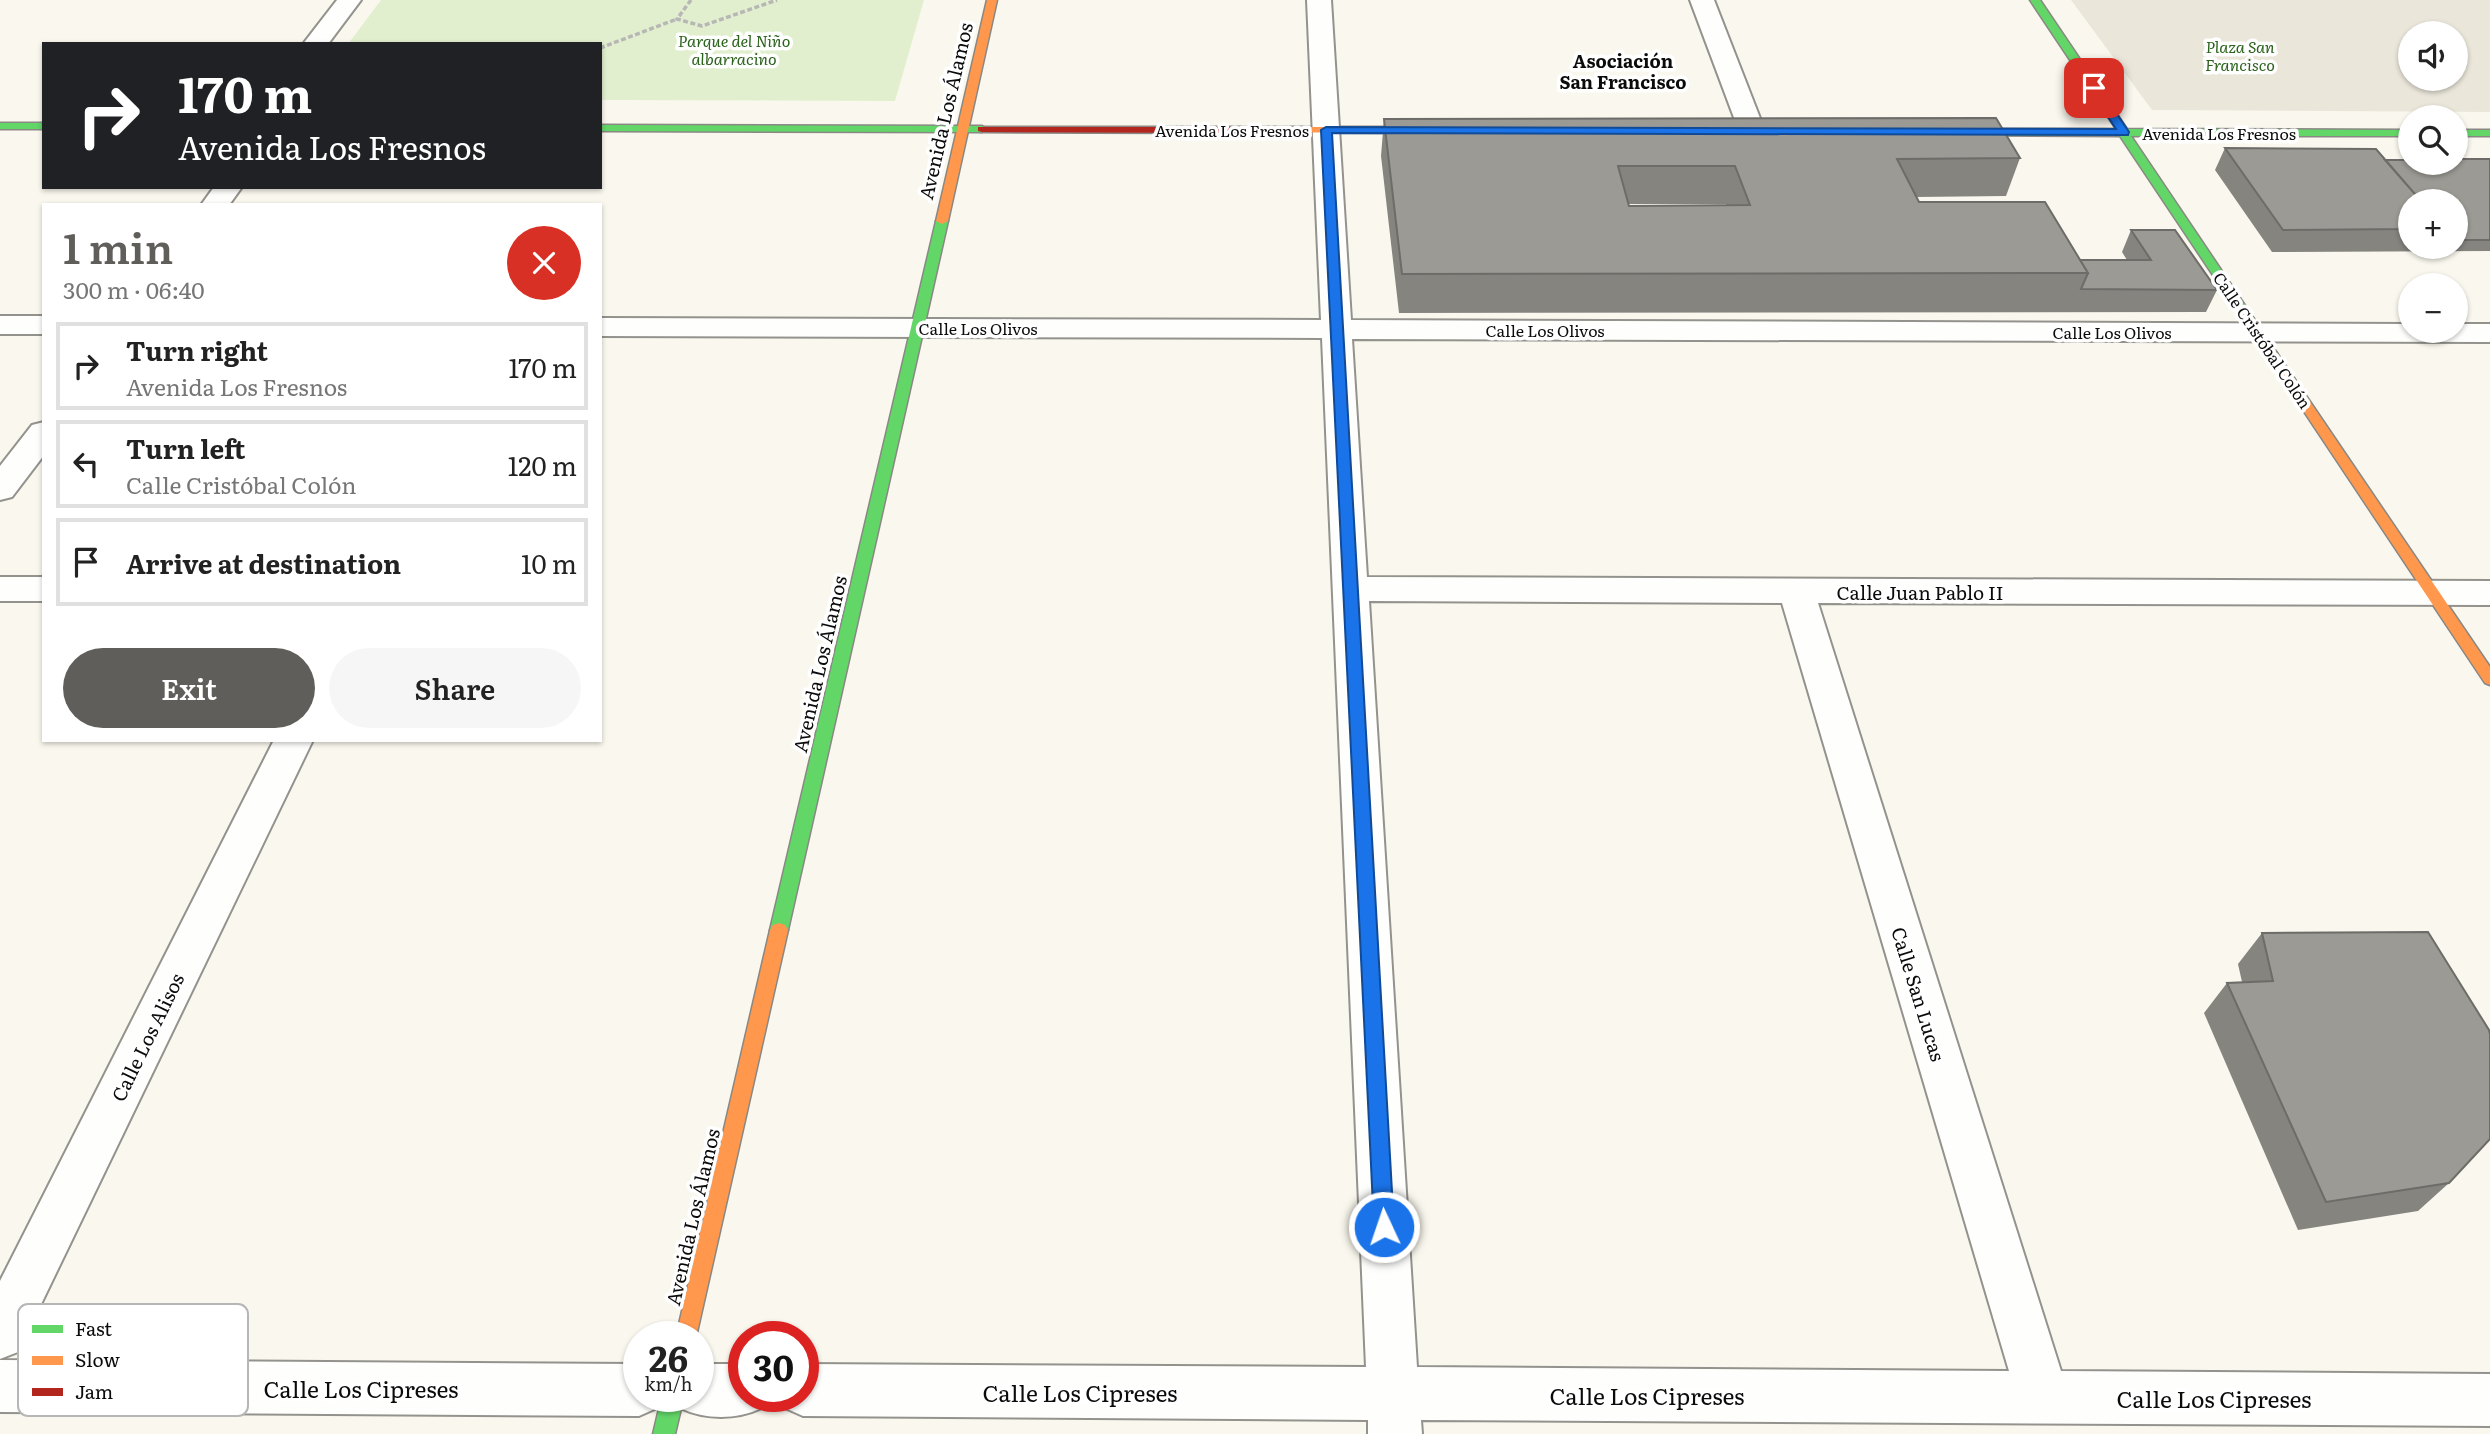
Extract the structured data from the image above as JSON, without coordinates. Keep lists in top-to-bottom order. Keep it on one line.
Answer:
{"streets":{"street":["Avenida Los Álamos","Avenida Los Fresnos","Calle Los Olivos","Calle Cristóbal Colón","Calle Juan Pablo II","Calle San Lucas","Calle Los Alisos","Calle Los Cipreses"]},"crossings":[["Avenida Los Álamos","Avenida Los Fresnos"],["Avenida Los Álamos","Calle Los Olivos"],["Avenida Los Fresnos","Calle Cristóbal Colón"],["Calle Los Olivos","Calle Cristóbal Colón"],["Calle Cristóbal Colón","Calle Juan Pablo II"],["Calle Juan Pablo II","Calle San Lucas"],["Calle San Lucas","Calle Los Cipreses"]],"districts":["Asociación San Francisco"],"parks":["Parque del Niño albarracino","Plaza San Francisco"],"legend":["Fast","Slow","Jam"],"page":{"map_buttons":["+","−"],"turn":["170 m","Avenida Los Fresnos"],"heading":["1 min","300 m · 06:40"],"list":[{"name":"Turn right","note":"Avenida Los Fresnos","value":"170 m"},{"name":"Turn left","note":"Calle Cristóbal Colón","value":"120 m"},{"name":"Arrive at destination","value":"10 m"}],"buttons":["Exit","Share"],"speed":"26 km/h","limit":"30"}}
